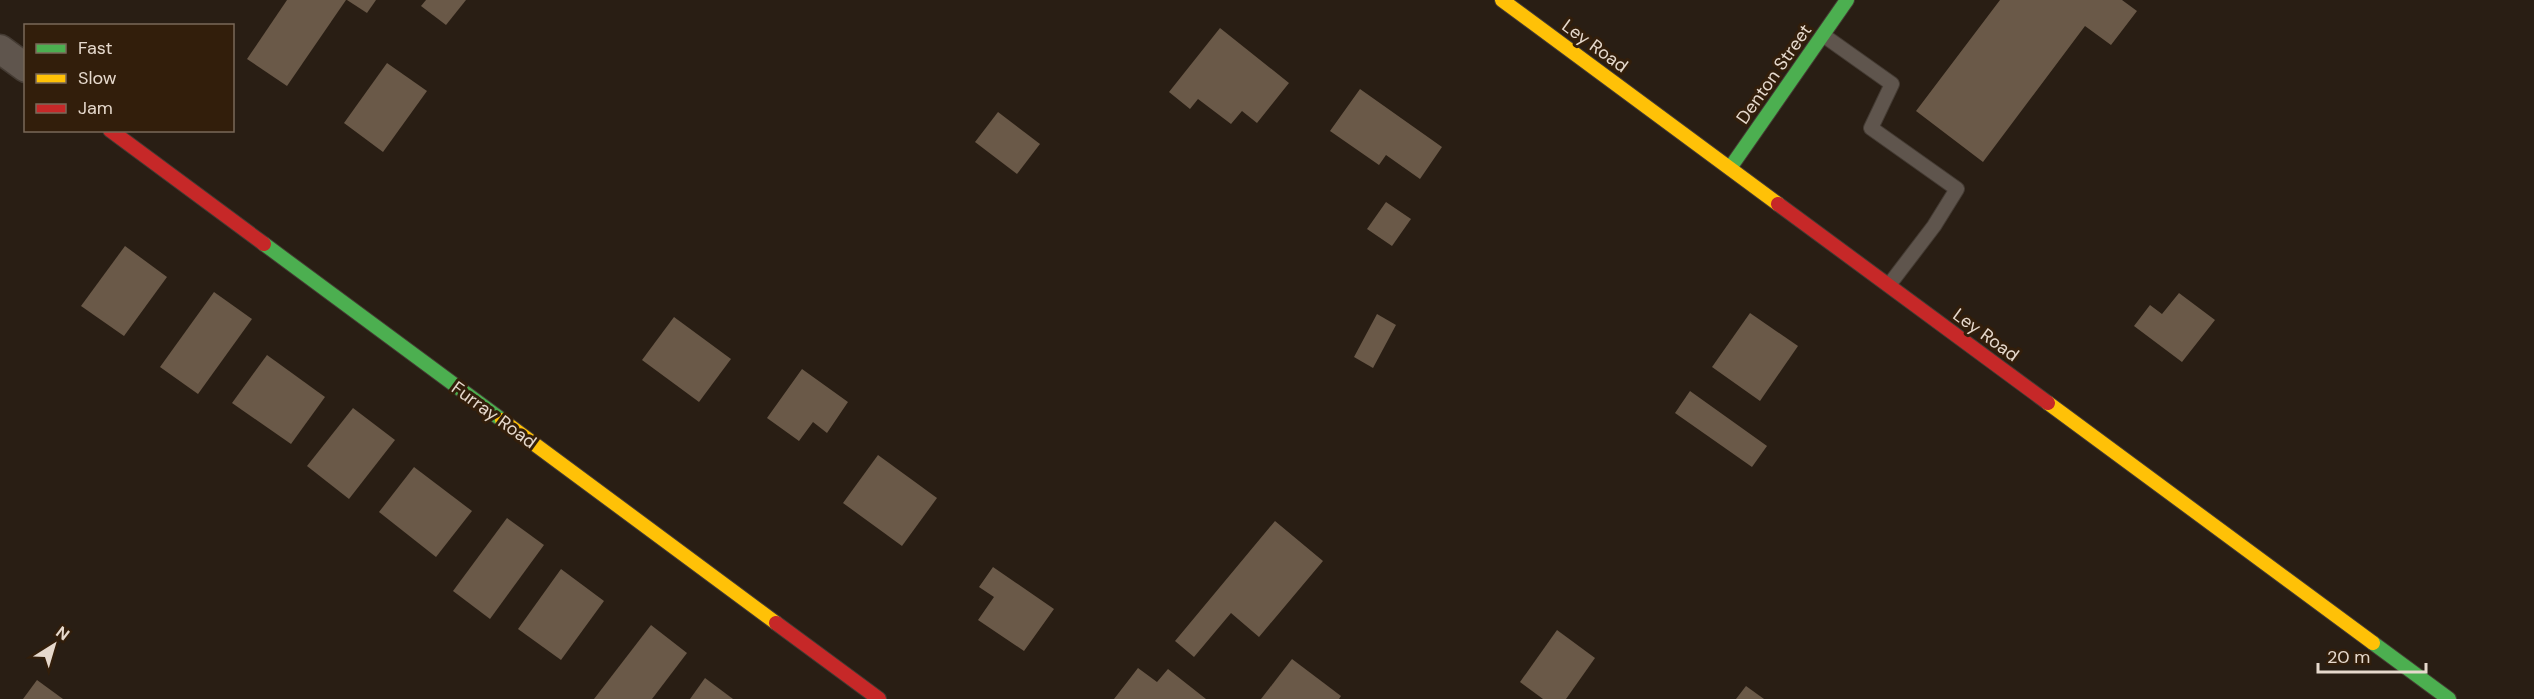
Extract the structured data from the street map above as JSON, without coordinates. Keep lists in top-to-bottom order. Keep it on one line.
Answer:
{"streets":{"main road":["Ley Road","Denton Street","Furray Road"]},"crossings":[["Ley Road","Denton Street"]],"legend":["Fast","Slow","Jam"],"scale_bar":"20 m","north":"top right"}
